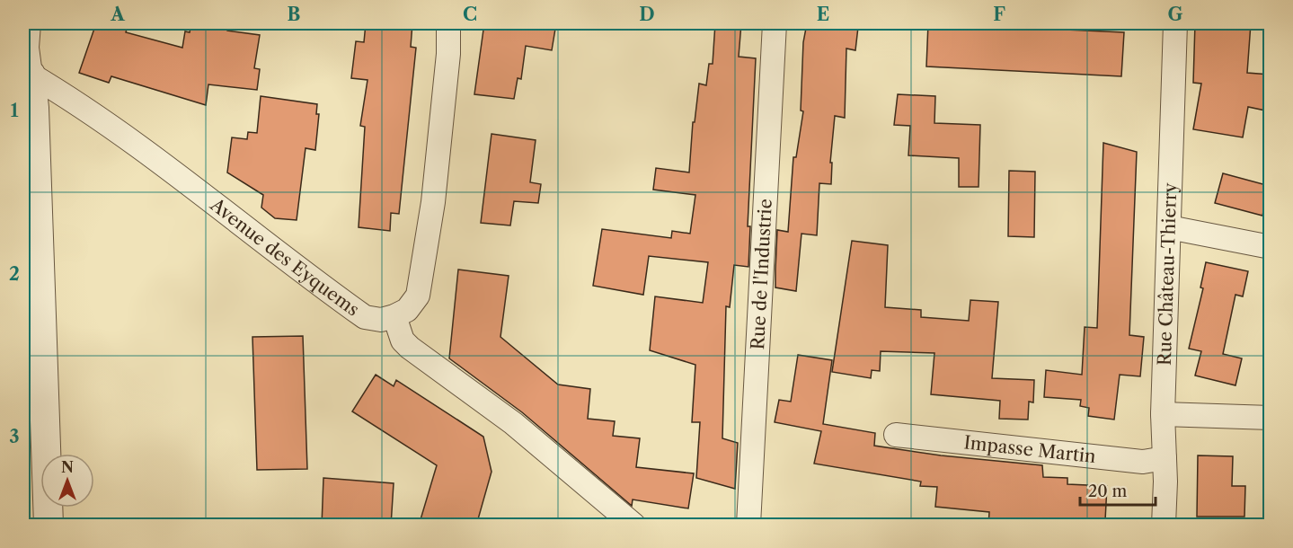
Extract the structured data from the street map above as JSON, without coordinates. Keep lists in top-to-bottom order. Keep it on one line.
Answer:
{"streets":{"street":["Avenue des Eyquems","Rue de l'Industrie","Rue Château-Thierry","Impasse Martin"]},"crossings":[["Rue Château-Thierry","Impasse Martin"]],"scale_bar":"20 m","north":"top","grid":{"columns":["A","B","C","D","E","F","G"],"rows":["1","2","3"]}}
